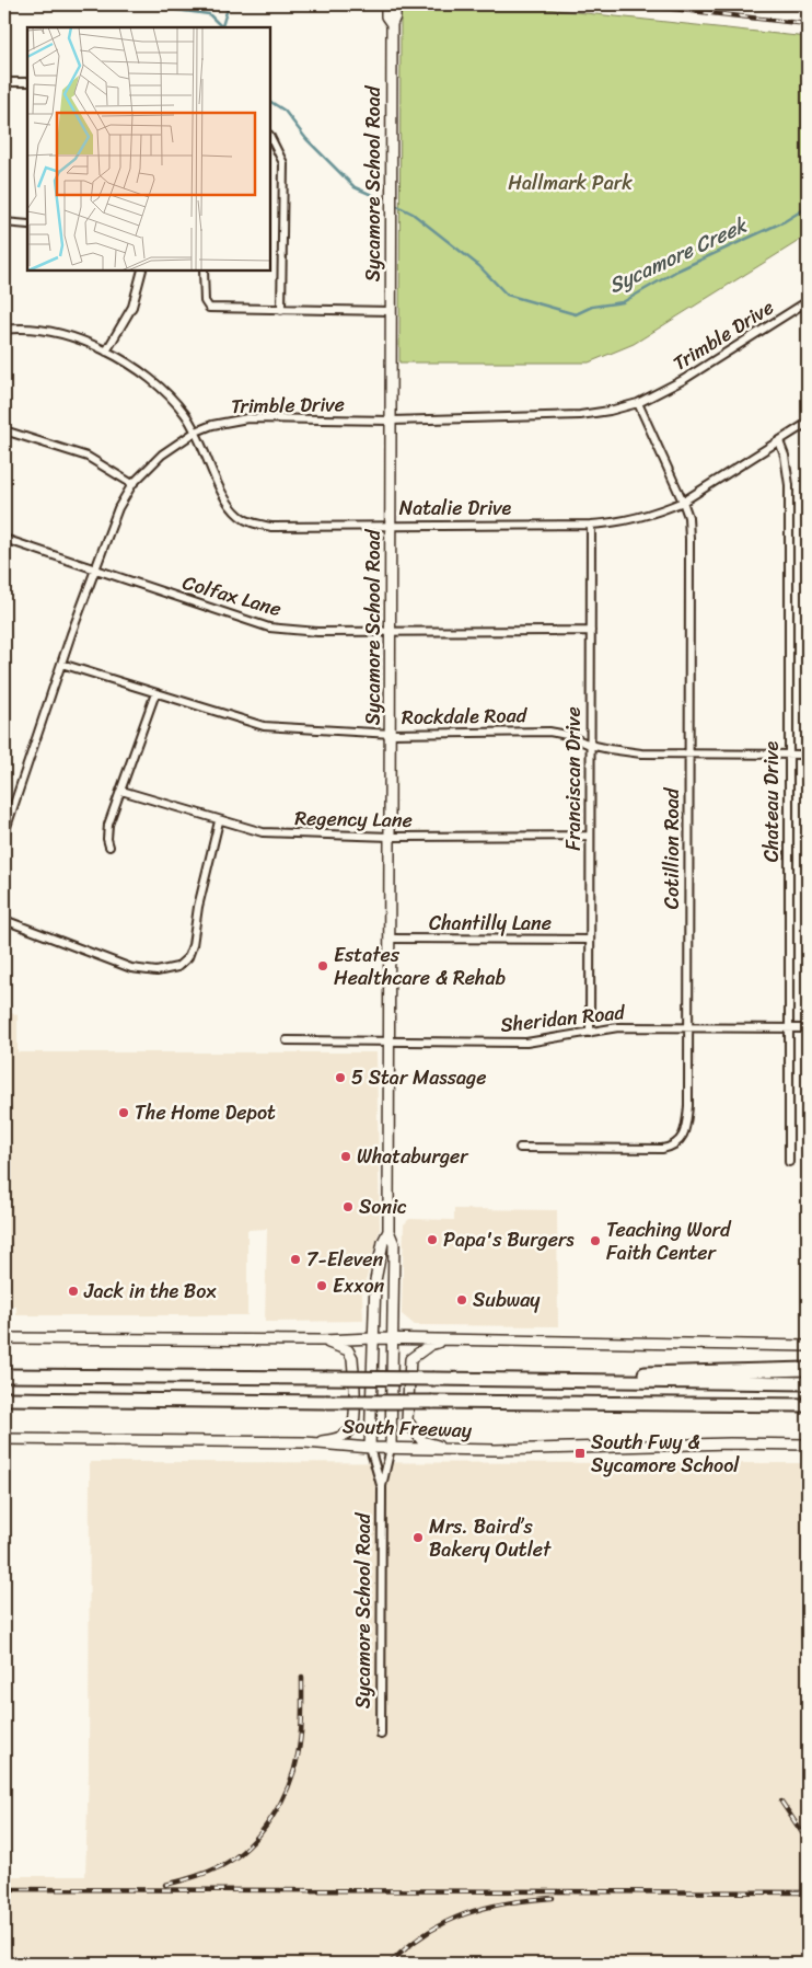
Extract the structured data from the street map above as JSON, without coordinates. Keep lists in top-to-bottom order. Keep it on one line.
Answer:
{"streets":{"highway":["South Freeway"],"main road":["Sycamore School Road"],"street":["Trimble Drive","Natalie Drive","Colfax Lane","Rockdale Road","Franciscan Drive","Chateau Drive","Regency Lane","Cotillion Road","Chantilly Lane","Sheridan Road"]},"crossings":[["Sycamore School Road","Trimble Drive"],["Sycamore School Road","Natalie Drive"],["Sycamore School Road","Colfax Lane"],["Sycamore School Road","Rockdale Road"],["Sycamore School Road","Regency Lane"],["Sycamore School Road","Chantilly Lane"],["Sycamore School Road","Sheridan Road"],["Sycamore School Road","South Freeway"],["Trimble Drive","Natalie Drive"],["Trimble Drive","Colfax Lane"],["Trimble Drive","Rockdale Road"],["Trimble Drive","Cotillion Road"],["Natalie Drive","Franciscan Drive"],["Natalie Drive","Chateau Drive"],["Natalie Drive","Cotillion Road"],["Colfax Lane","Franciscan Drive"],["Rockdale Road","Franciscan Drive"],["Rockdale Road","Chateau Drive"],["Rockdale Road","Cotillion Road"],["Franciscan Drive","Regency Lane"],["Franciscan Drive","Chantilly Lane"],["Franciscan Drive","Sheridan Road"],["Chateau Drive","Sheridan Road"],["Cotillion Road","Sheridan Road"]],"water":["Sycamore Creek"],"parks":["Hallmark Park"],"places":{"other":["Estates Healthcare & Rehab","5 Star Massage","The Home Depot","Whataburger","Sonic","Papa's Burgers","Teaching Word Faith Center","7-Eleven","Exxon","Jack in the Box","Subway","Mrs. Baird’s Bakery Outlet"],"transit":["South Fwy & Sycamore School"]}}
